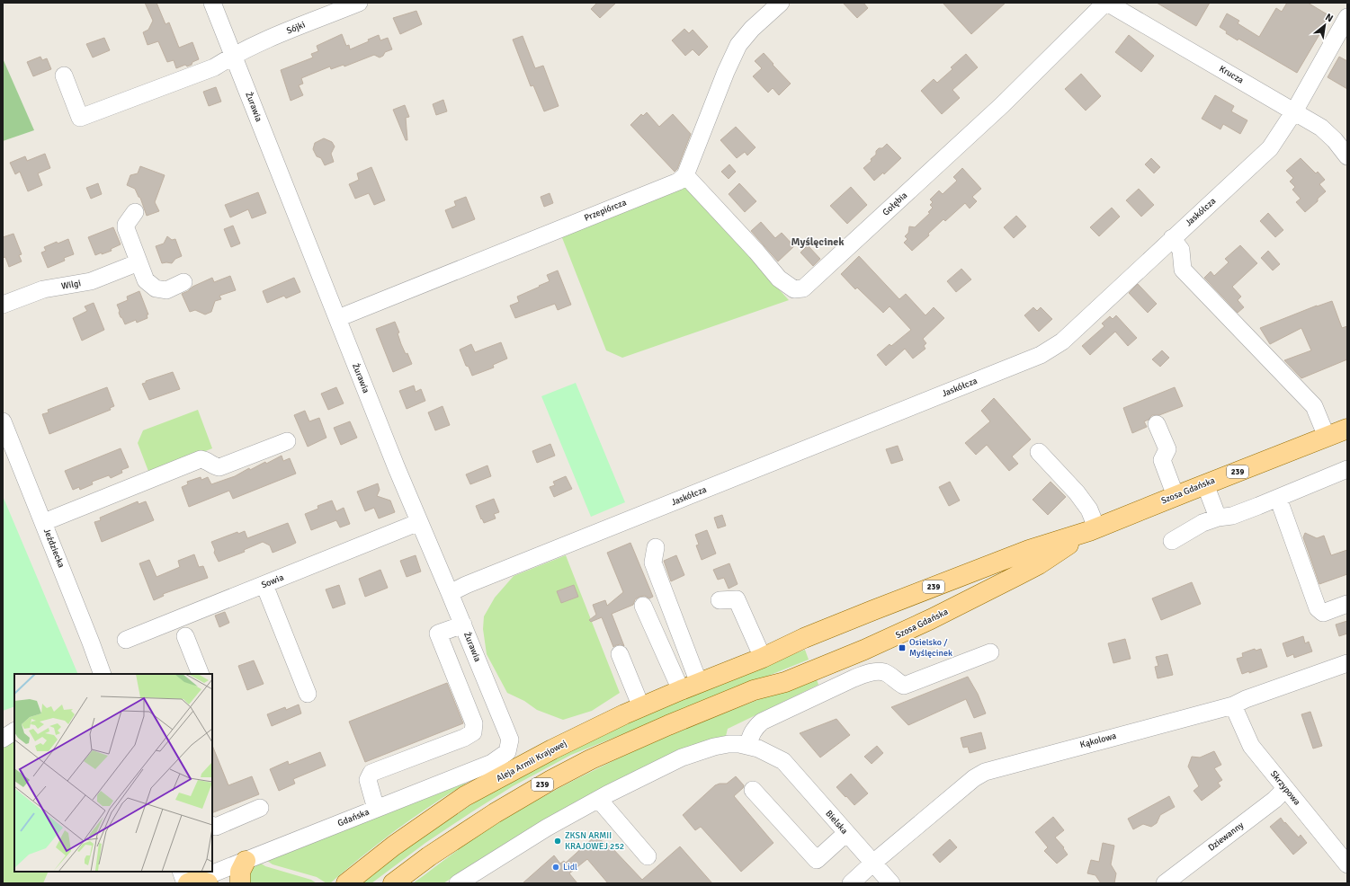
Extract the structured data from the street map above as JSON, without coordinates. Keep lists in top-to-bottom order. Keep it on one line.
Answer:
{"streets":{"main road":["239","Szosa Gdańska","Aleja Armii Krajowej"],"street":["Sójki","Krucza","Żurawia","Gołębia","Przepiórcza","Jaskółcza","Wilgi","Jeździecka","Sowia","Kąkolowa","Skrzypowa","Gdańska","Bielska","Dziewanny"]},"crossings":[["Sójki","Żurawia"],["Krucza","Gołębia"],["Krucza","Jaskółcza"],["Żurawia","Przepiórcza"],["Żurawia","Jaskółcza"],["Żurawia","Sowia"],["Żurawia","Gdańska"],["Gołębia","Przepiórcza"],["Szosa Gdańska","Aleja Armii Krajowej"],["Kąkolowa","Skrzypowa"],["Kąkolowa","Bielska"],["Skrzypowa","Dziewanny"]],"districts":["Myślęcinek"],"places":{"transit":["Osielsko / Myślęcinek"],"other":["ZKSN ARMII KRAJOWEJ 252","Lidl"]},"north":"top right"}
